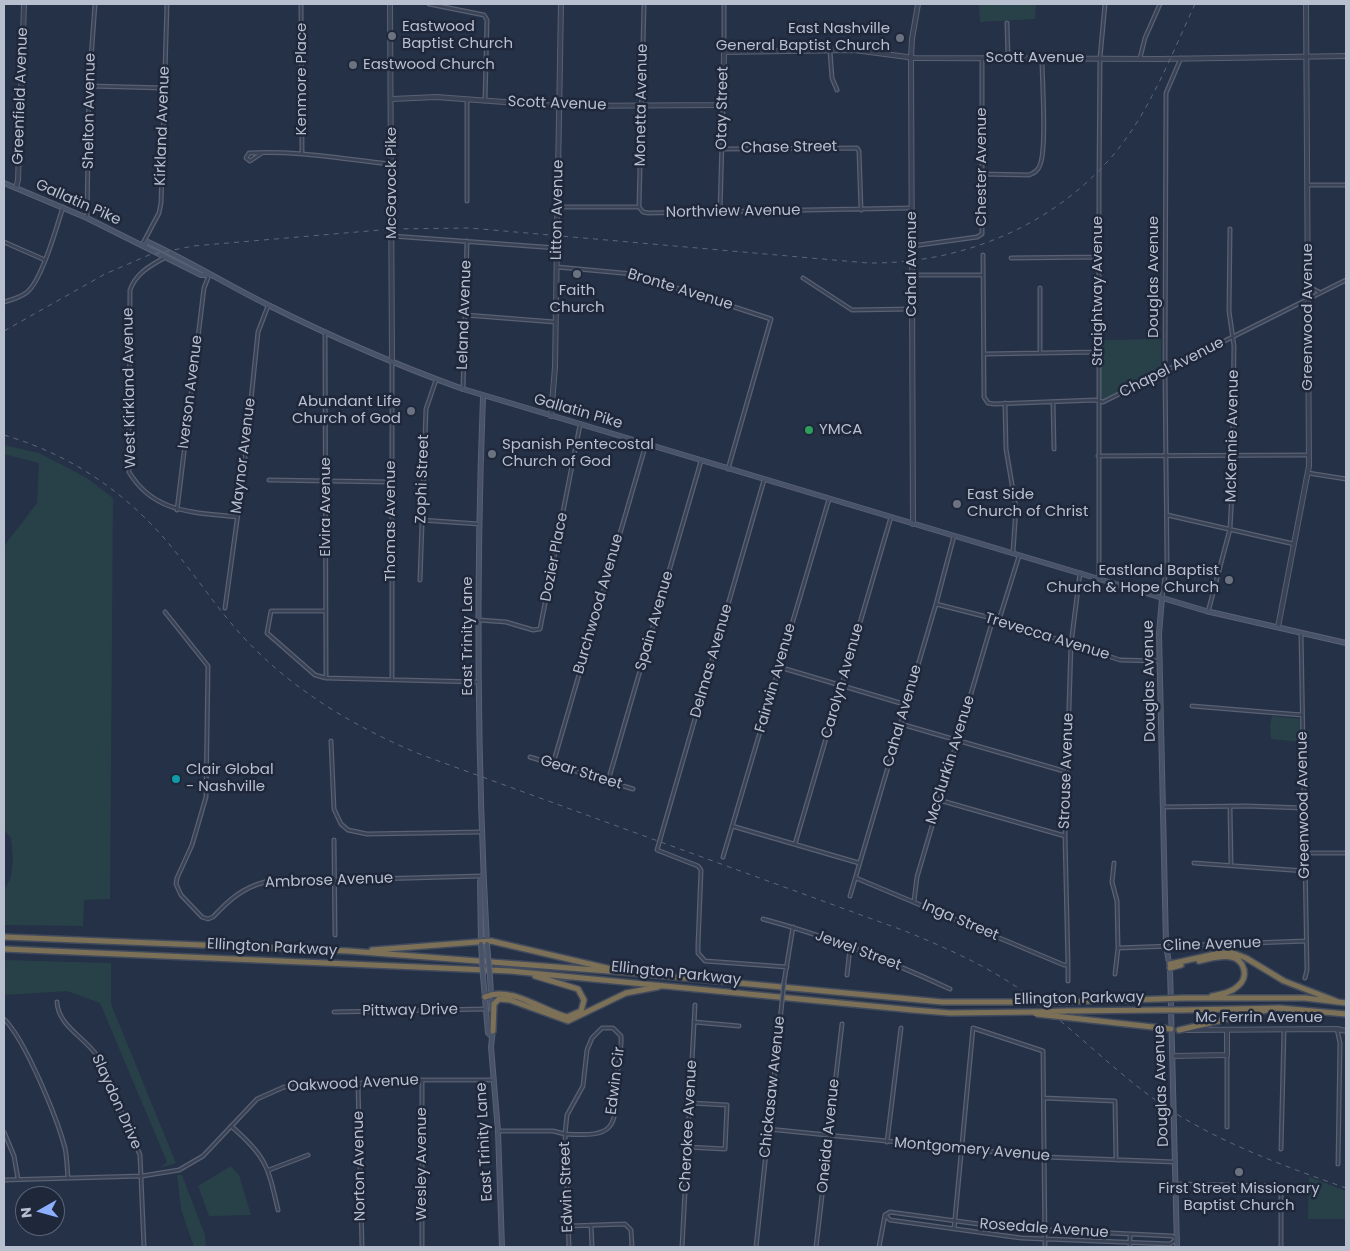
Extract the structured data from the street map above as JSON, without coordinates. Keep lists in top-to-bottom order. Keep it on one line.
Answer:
{"streets":{"highway":["Ellington Parkway"],"main road":["Gallatin Pike","Douglas Avenue","East Trinity Lane","Mc Ferrin Avenue"],"street":["Scott Avenue","Kenmore Place","Greenfield Avenue","Monetta Avenue","Otay Street","Shelton Avenue","Kirkland Avenue","Chase Street","Chester Avenue","McGavock Pike","Litton Avenue","Northview Avenue","Cahal Avenue","Bronte Avenue","Straightway Avenue","Leland Avenue","Greenwood Avenue","Chapel Avenue","West Kirkland Avenue","Iverson Avenue","McKennie Avenue","Maynor Avenue","Zophi Street","Elvira Avenue","Thomas Avenue","Dozier Place","Burchwood Avenue","Spain Avenue","Trevecca Avenue","Delmas Avenue","Fairwin Avenue","Carolyn Avenue","McClurkin Avenue","Strouse Avenue","Gear Street","Ambrose Avenue","Inga Street","Cline Avenue","Jewel Street","Pittway Drive","Edwin Cir","Oakwood Avenue","Chickasaw Avenue","Slaydon Drive","Cherokee Avenue","Oneida Avenue","Montgomery Avenue","Wesley Avenue","Norton Avenue","Edwin Street","Rosedale Avenue"]},"crossings":[["Scott Avenue","Monetta Avenue"],["Scott Avenue","Otay Street"],["Scott Avenue","Chester Avenue"],["Scott Avenue","McGavock Pike"],["Scott Avenue","Litton Avenue"],["Scott Avenue","Cahal Avenue"],["Scott Avenue","Douglas Avenue"],["Scott Avenue","Straightway Avenue"],["Scott Avenue","Greenwood Avenue"],["Kenmore Place","McGavock Pike"],["Greenfield Avenue","Gallatin Pike"],["Monetta Avenue","Northview Avenue"],["Otay Street","Chase Street"],["Otay Street","Northview Avenue"],["Shelton Avenue","Gallatin Pike"],["Kirkland Avenue","Gallatin Pike"],["Chase Street","Northview Avenue"],["Chester Avenue","Cahal Avenue"],["McGavock Pike","Gallatin Pike"],["McGavock Pike","Thomas Avenue"],["Gallatin Pike","Litton Avenue"],["Gallatin Pike","Cahal Avenue"],["Gallatin Pike","Douglas Avenue"],["Gallatin Pike","Bronte Avenue"],["Gallatin Pike","Straightway Avenue"],["Gallatin Pike","Leland Avenue"],["Gallatin Pike","Greenwood Avenue"],["Gallatin Pike","West Kirkland Avenue"],["Gallatin Pike","Iverson Avenue"],["Gallatin Pike","McKennie Avenue"],["Gallatin Pike","Maynor Avenue"],["Gallatin Pike","Zophi Street"],["Gallatin Pike","Elvira Avenue"],["Gallatin Pike","Thomas Avenue"],["Gallatin Pike","Dozier Place"],["Gallatin Pike","Burchwood Avenue"],["Gallatin Pike","Spain Avenue"],["Gallatin Pike","East Trinity Lane"],["Gallatin Pike","Delmas Avenue"],["Gallatin Pike","Fairwin Avenue"],["Gallatin Pike","Carolyn Avenue"],["Gallatin Pike","Strouse Avenue"],["Litton Avenue","Northview Avenue"],["Litton Avenue","Bronte Avenue"],["Northview Avenue","Cahal Avenue"],["Cahal Avenue","Trevecca Avenue"],["Cahal Avenue","Inga Street"],["Douglas Avenue","Chapel Avenue"],["Douglas Avenue","Trevecca Avenue"],["Douglas Avenue","Cline Avenue"],["Douglas Avenue","Mc Ferrin Avenue"],["Douglas Avenue","Montgomery Avenue"],["Douglas Avenue","Rosedale Avenue"],["Straightway Avenue","Chapel Avenue"],["Greenwood Avenue","Chapel Avenue"],["Greenwood Avenue","Cline Avenue"],["Chapel Avenue","McKennie Avenue"],["West Kirkland Avenue","Iverson Avenue"],["Dozier Place","East Trinity Lane"],["Burchwood Avenue","Gear Street"],["Spain Avenue","Gear Street"],["East Trinity Lane","Ambrose Avenue"],["East Trinity Lane","Pittway Drive"],["East Trinity Lane","Oakwood Avenue"],["East Trinity Lane","Edwin Street"],["Trevecca Avenue","McClurkin Avenue"],["Trevecca Avenue","Strouse Avenue"],["Delmas Avenue","Chickasaw Avenue"],["McClurkin Avenue","Inga Street"],["Strouse Avenue","Inga Street"],["Jewel Street","Chickasaw Avenue"],["Edwin Cir","Edwin Street"],["Oakwood Avenue","Slaydon Drive"],["Oakwood Avenue","Wesley Avenue"],["Oakwood Avenue","Norton Avenue"],["Chickasaw Avenue","Montgomery Avenue"],["Oneida Avenue","Montgomery Avenue"]],"places":["Eastwood Baptist Church","East Nashville General Baptist Church","Eastwood Church","Faith Church","Abundant Life Church of God","YMCA","Spanish Pentecostal Church of God","East Side Church of Christ","Eastland Baptist Church & Hope Church","Clair Global - Nashville","First Street Missionary Baptist Church"],"north":"left"}
